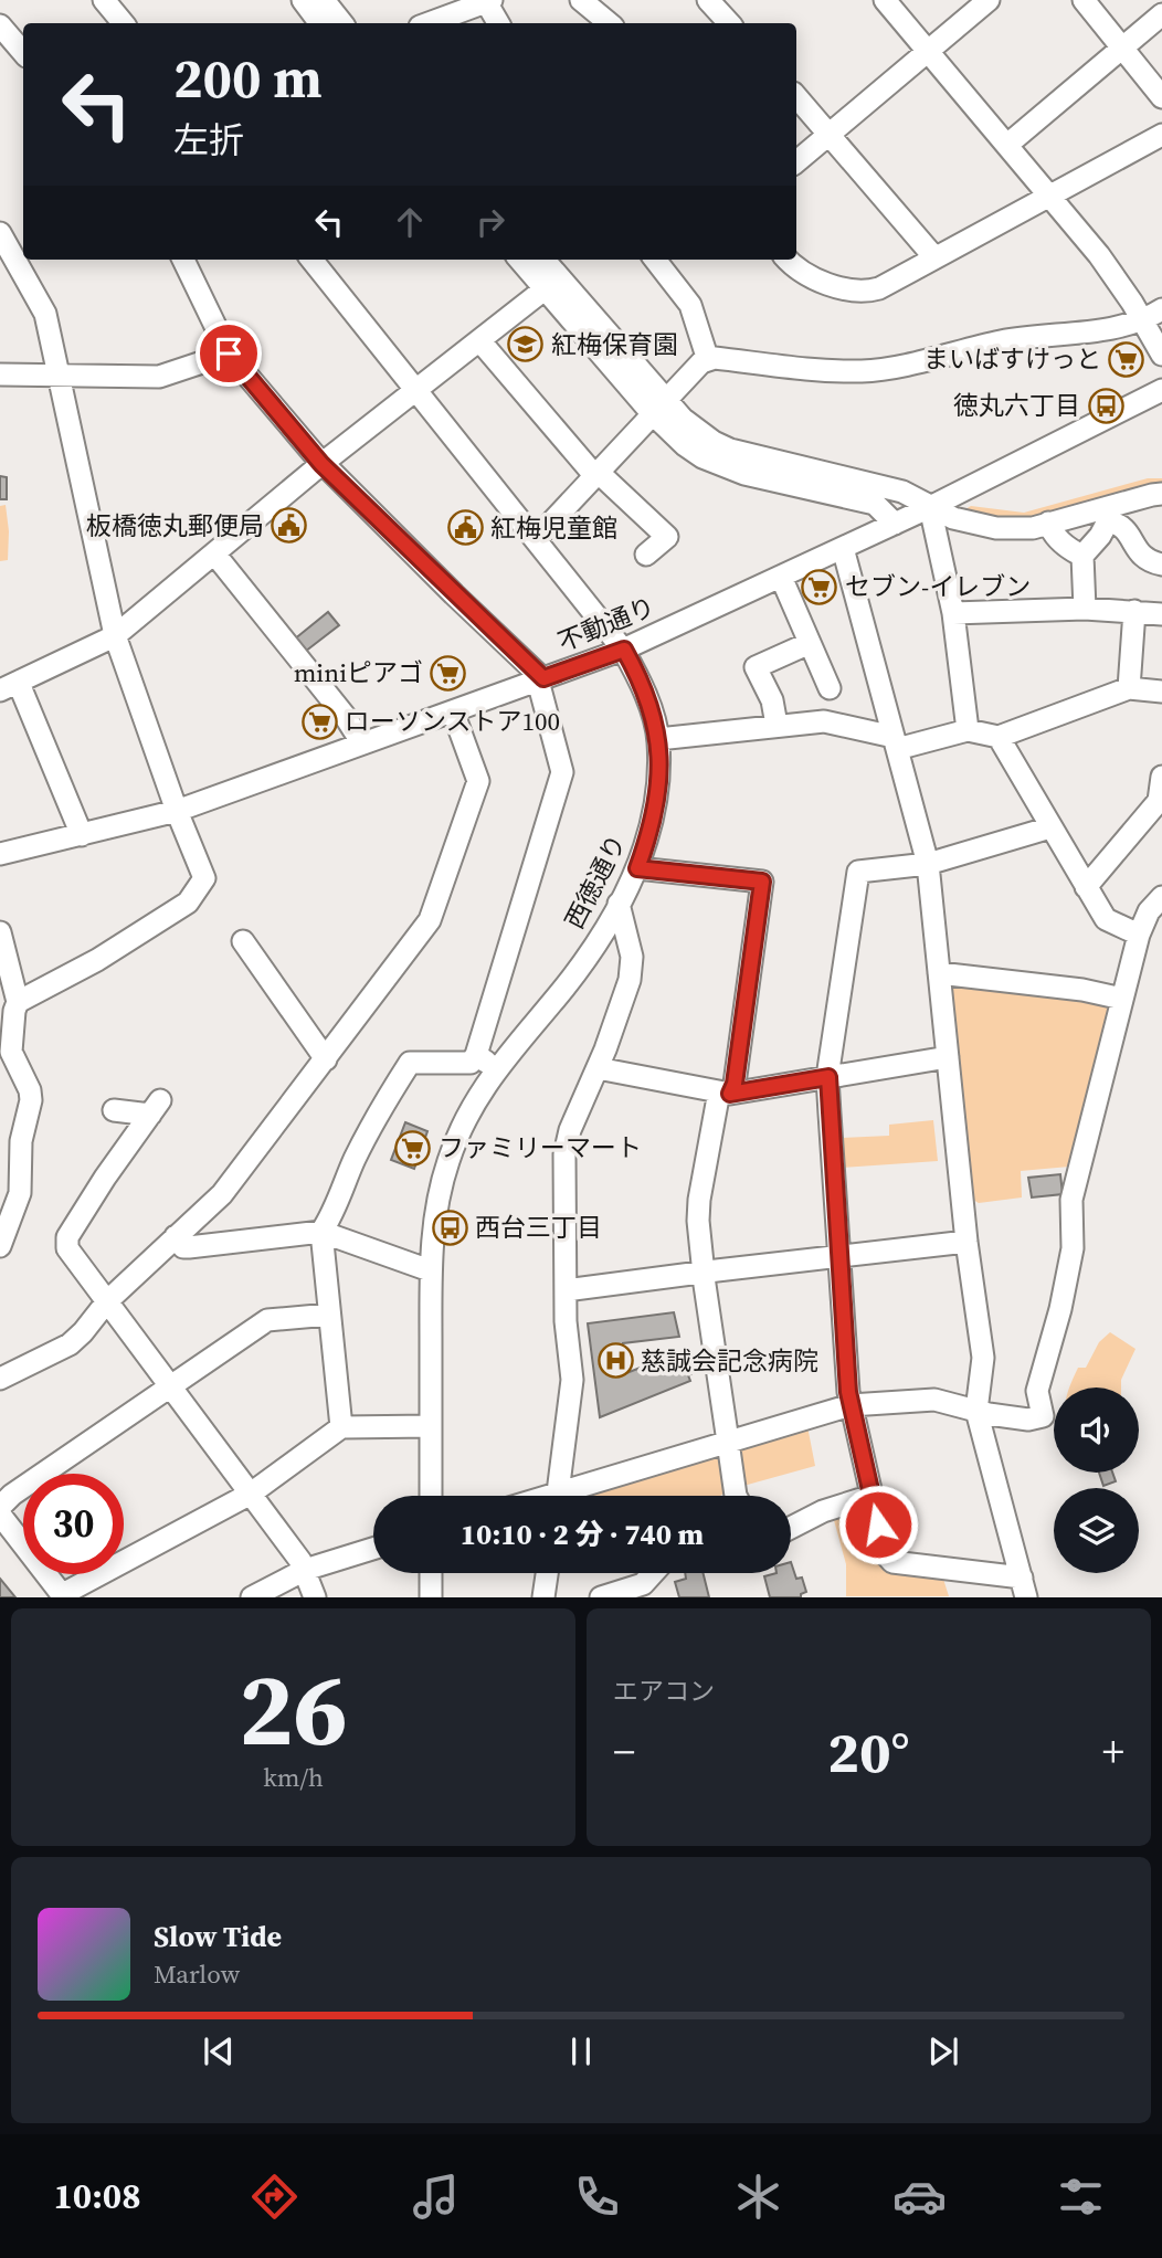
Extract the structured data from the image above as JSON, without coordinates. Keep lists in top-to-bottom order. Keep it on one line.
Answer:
{"streets":{"street":["不動通り","西徳通り"]},"crossings":[["不動通り","西徳通り"]],"places":{"school or university":["紅梅保育園"],"supermarket":["まいばすけっと","セブン-イレブン","miniピアゴ","ローソンストア100","ファミリーマート"],"bus stop":["徳丸六丁目","西台三丁目"],"public building":["板橋徳丸郵便局","紅梅児童館"],"hospital":["慈誠会記念病院"]},"page":{"turn":["200 m","左折"],"limit":"30","trip":"10:10 · 2 分 · 740 m","tile":[["26","km/h"],"エアコン"],"heat":["−","20°","+"],"song":["Slow Tide","Marlow"],"tabs":"10:08"}}
